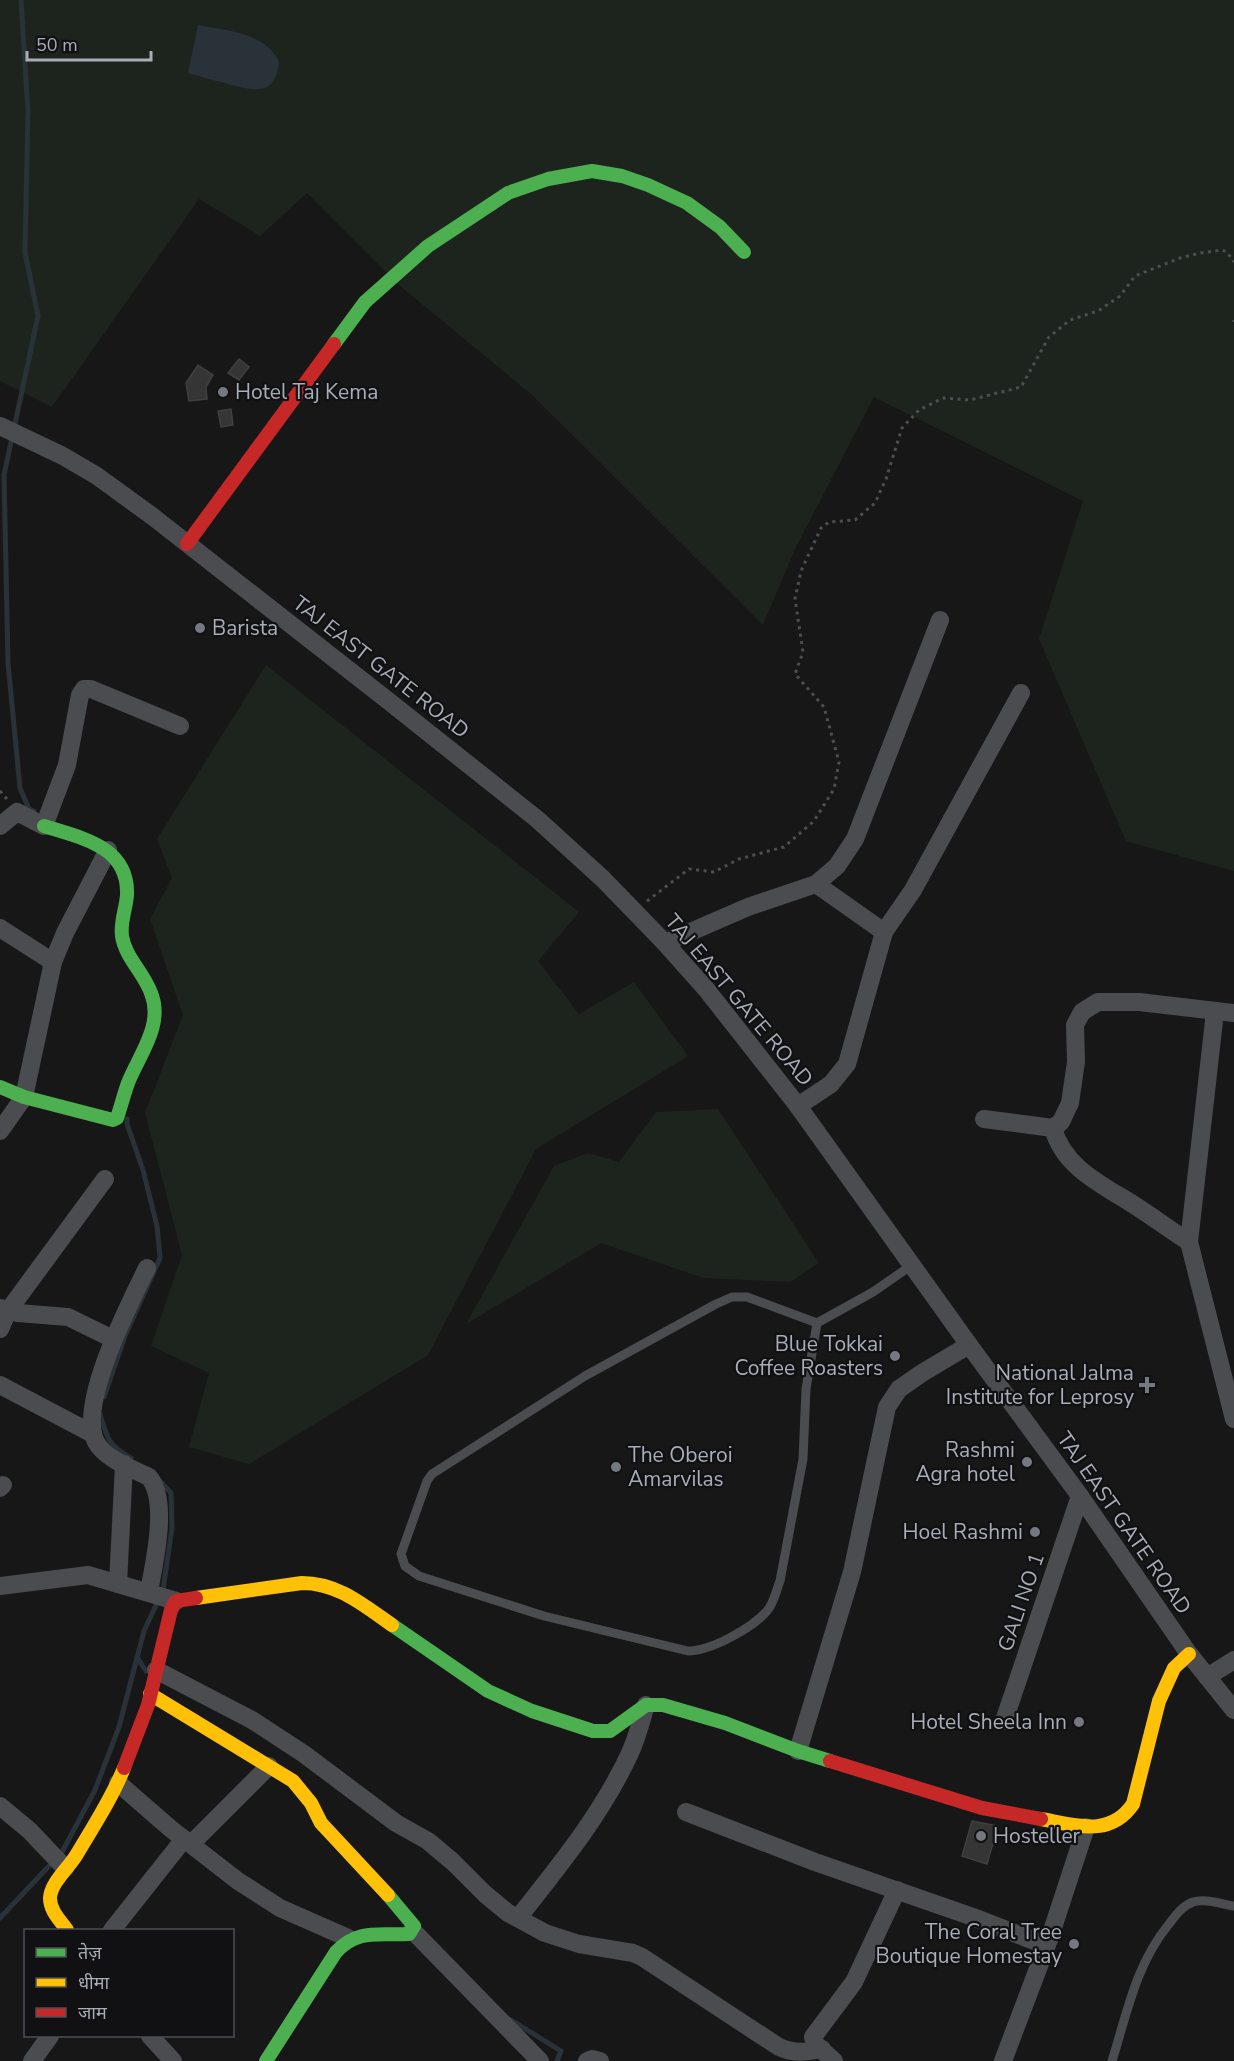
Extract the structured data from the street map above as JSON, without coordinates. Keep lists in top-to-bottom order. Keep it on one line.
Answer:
{"streets":{"street":["TAJ EAST GATE ROAD","GALI NO 1"]},"crossings":[["TAJ EAST GATE ROAD","GALI NO 1"]],"places":{"other":["Hotel Taj Kema","Barista","Blue Tokkai Coffee Roasters","Rashmi Agra hotel","The Oberoi Amarvilas","Hoel Rashmi","Hotel Sheela Inn","Hosteller","The Coral Tree Boutique Homestay"],"health":["National Jalma Institute for Leprosy"]},"legend":["तेज़","धीमा","जाम"],"scale_bar":"50 m"}
